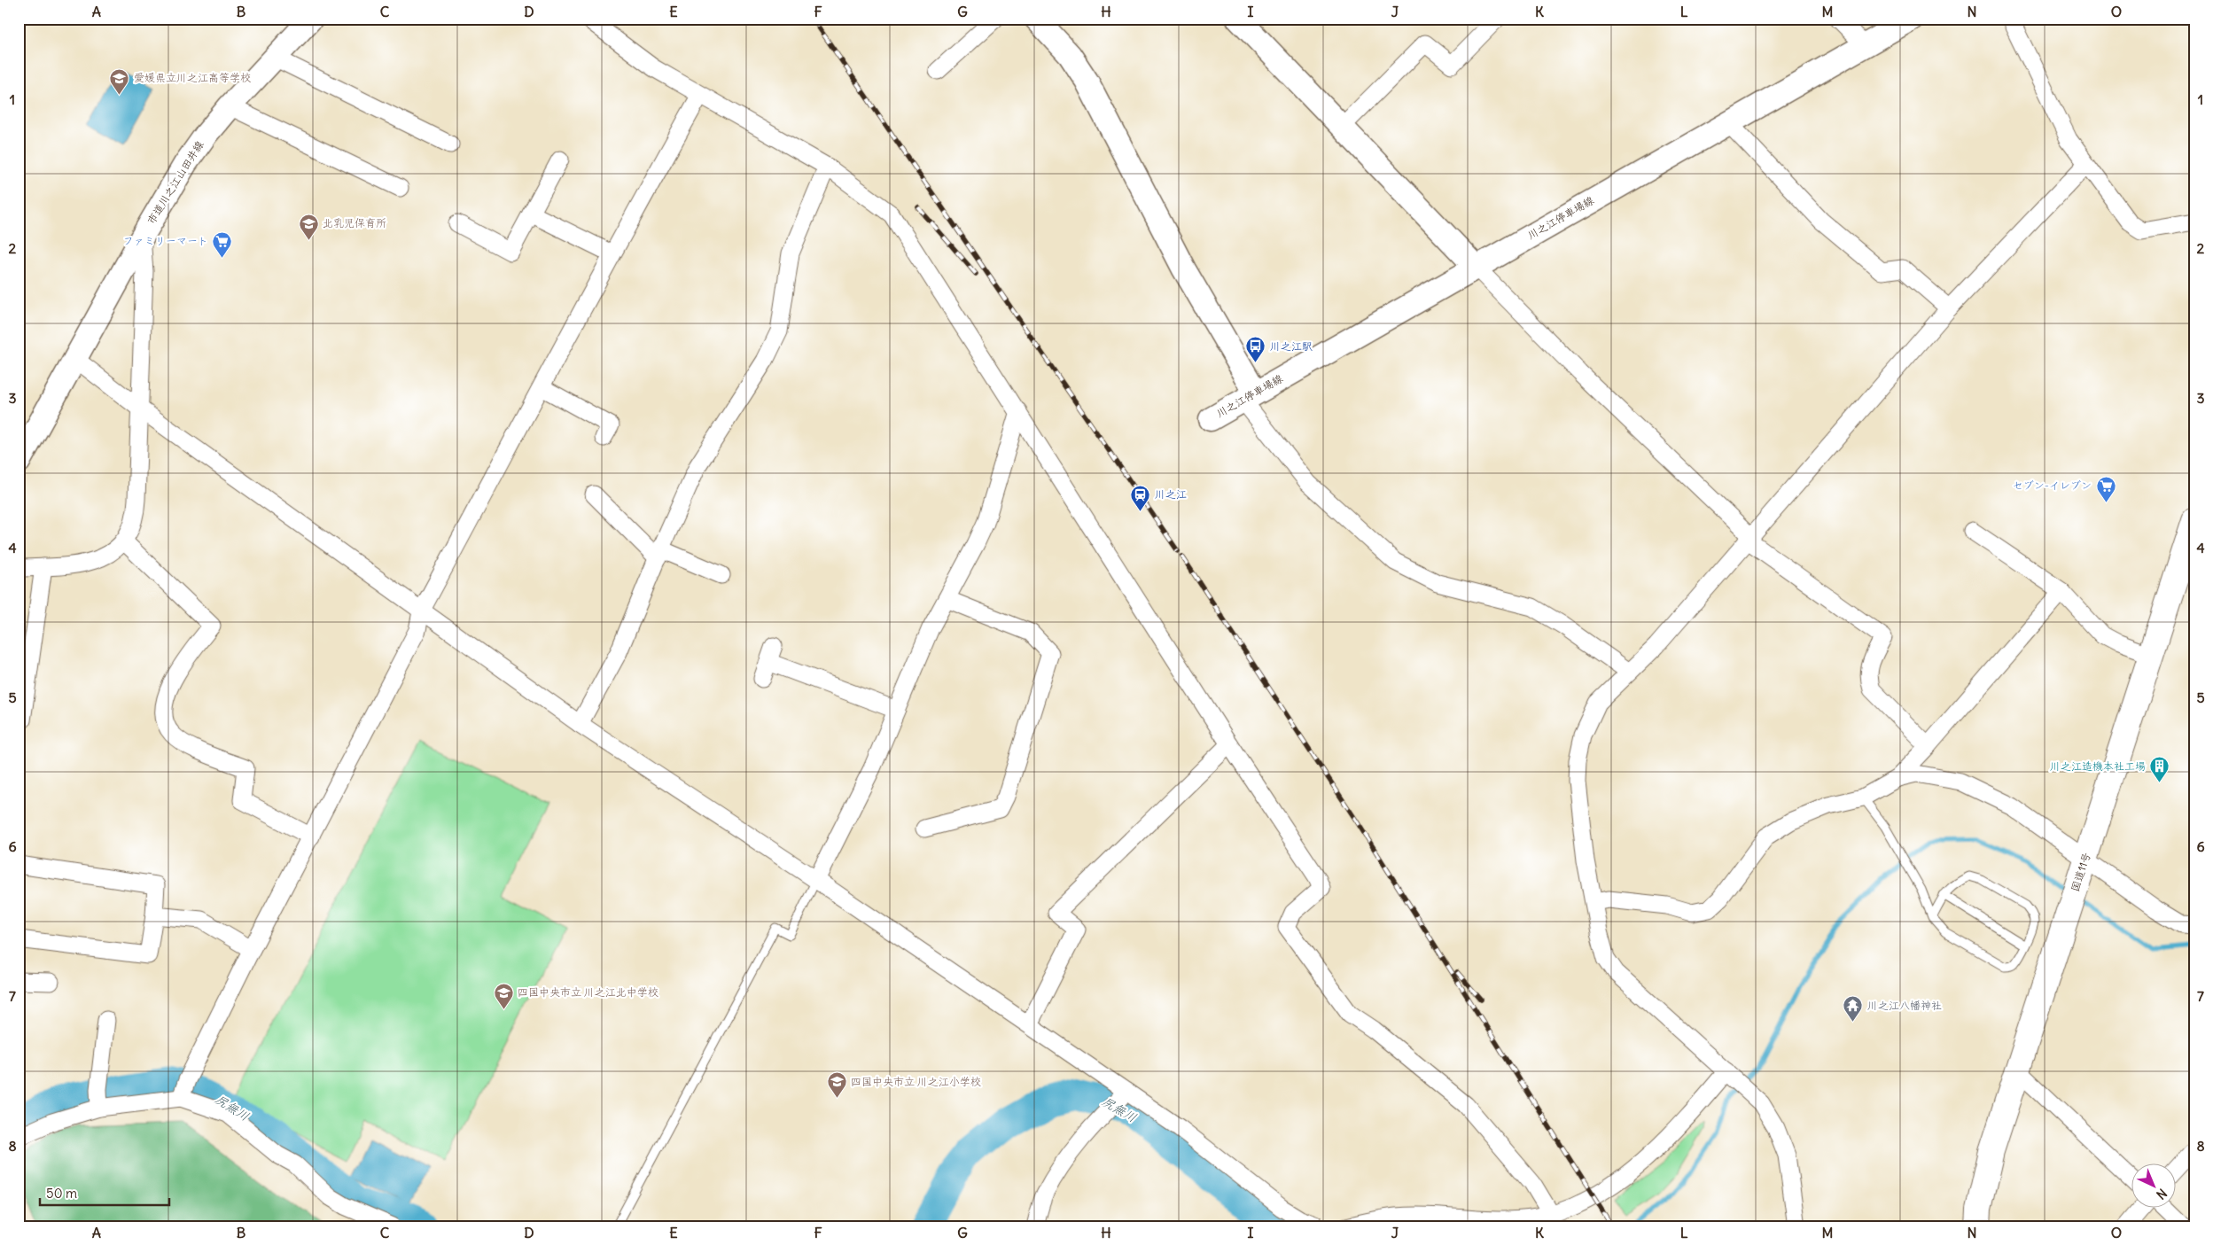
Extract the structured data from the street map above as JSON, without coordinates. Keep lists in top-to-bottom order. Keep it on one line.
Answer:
{"streets":{"highway":["国道11号"],"street":["市道川之江山田井線","川之江停車場線"]},"water":["尻無川"],"places":{"school or university":["愛媛県立川之江高等学校","北乳児保育所","四国中央市立 川之江北中学校","四国中央市立 川之江小学校"],"supermarket":["ファミリーマート","セブン-イレブン"],"bus stop":["川之江駅"],"station":["川之江"],"building":["川之江造機本社工場"],"temple":["川之江八幡神社"]},"scale_bar":"50 m","north":"bottom right","grid":{"columns":["A","B","C","D","E","F","G","H","I","J","K","L","M","N","O"],"rows":["1","2","3","4","5","6","7","8"]}}
